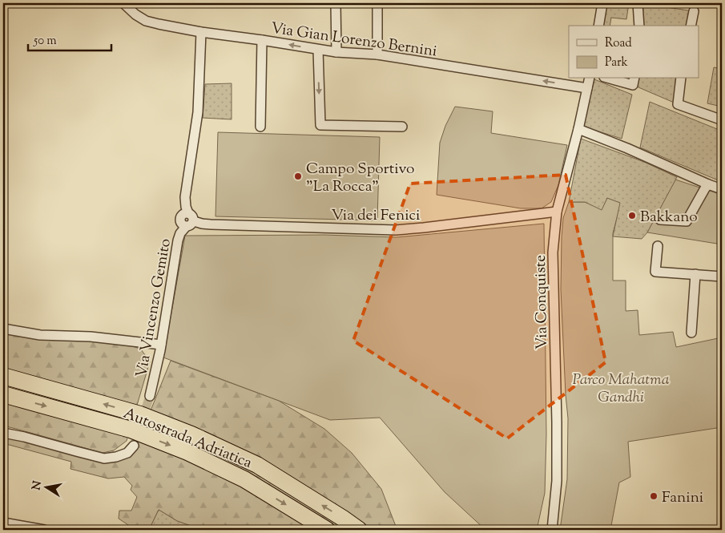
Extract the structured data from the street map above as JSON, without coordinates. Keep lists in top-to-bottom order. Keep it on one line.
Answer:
{"streets":{"highway":["Autostrada Adriatica"],"street":["Via Gian Lorenzo Bernini","Via dei Fenici","Via Conquiste","Via Vincenzo Gemito"]},"crossings":[["Via Gian Lorenzo Bernini","Via Conquiste"],["Via dei Fenici","Via Conquiste"],["Via dei Fenici","Via Vincenzo Gemito"]],"one_way":["Via Gian Lorenzo Bernini"],"parks":["Parco Mahatma Gandhi"],"places":["Campo Sportivo \"La Rocca\"","Bakkano","Fanini"],"legend":["Road","Park"],"scale_bar":"50 m","north":"left"}
